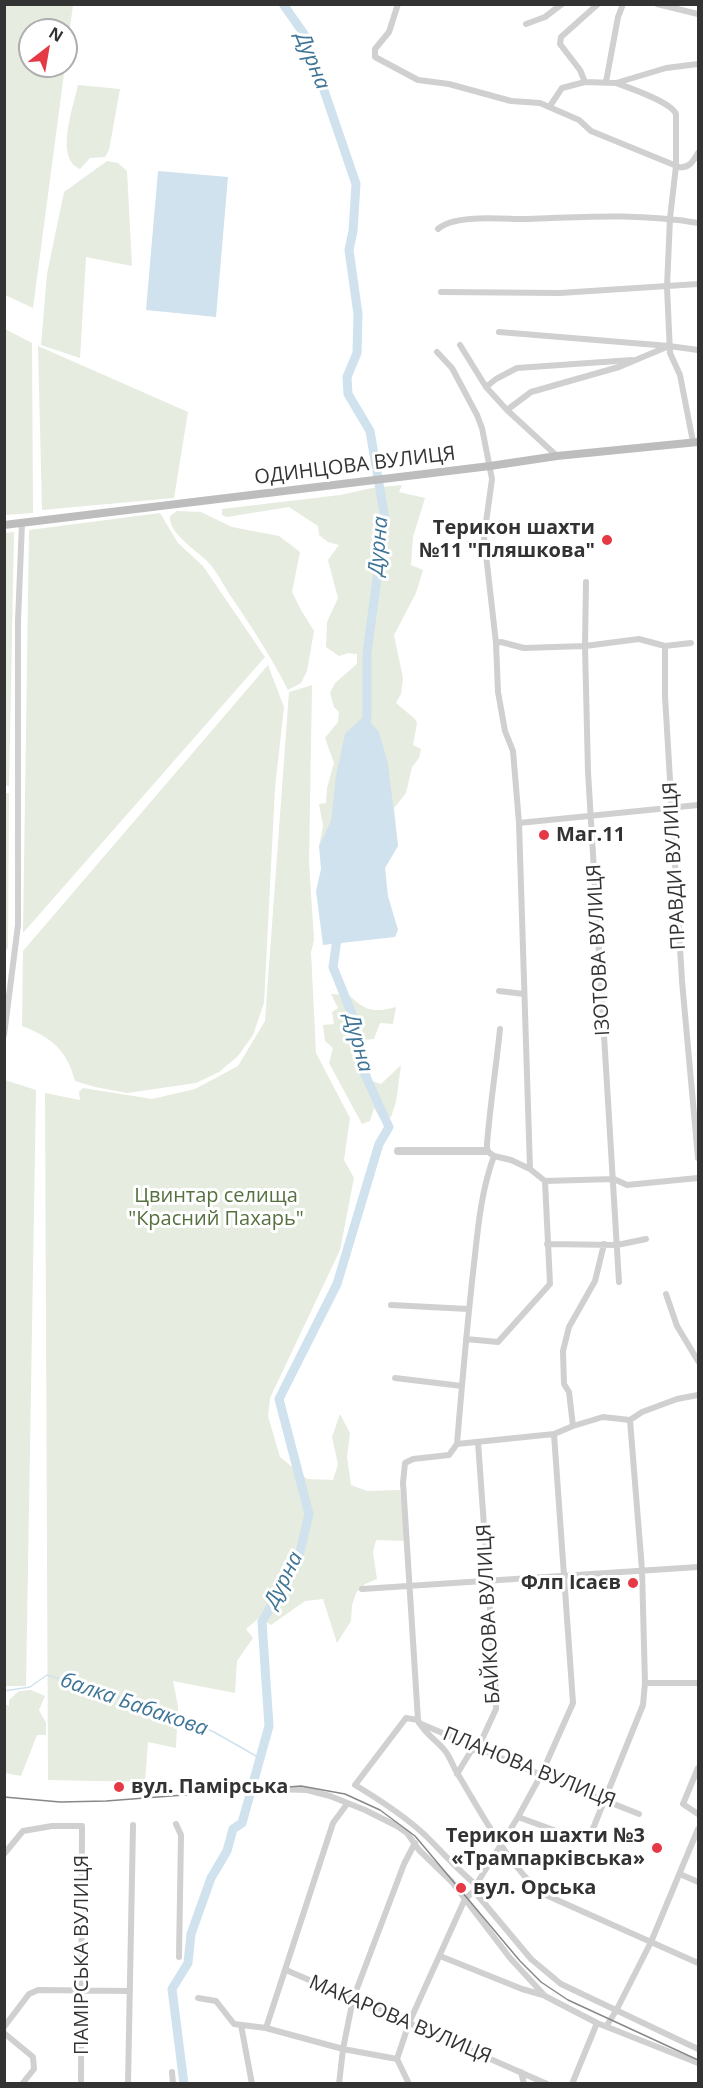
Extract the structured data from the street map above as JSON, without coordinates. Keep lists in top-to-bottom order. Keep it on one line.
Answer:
{"streets":{"main road":["ОДИНЦОВА ВУЛИЦЯ"],"street":["ПРАВДИ ВУЛИЦЯ","ІЗОТОВА ВУЛИЦЯ","БАЙКОВА ВУЛИЦЯ","ПЛАНОВА ВУЛИЦЯ","ПАМІРСЬКА ВУЛИЦЯ","МАКАРОВА ВУЛИЦЯ"]},"crossings":[["БАЙКОВА ВУЛИЦЯ","ПЛАНОВА ВУЛИЦЯ"]],"water":["Дурна","балка Бабакова"],"parks":["Цвинтар селища \"Красний Пахарь\""],"places":["Терикон шахти №11 \"Пляшкова\"","Маг.11","Флп Ісаєв","вул. Памірська","Терикон шахти №3 «Трампарківська»","вул. Орська"],"north":"top right"}
